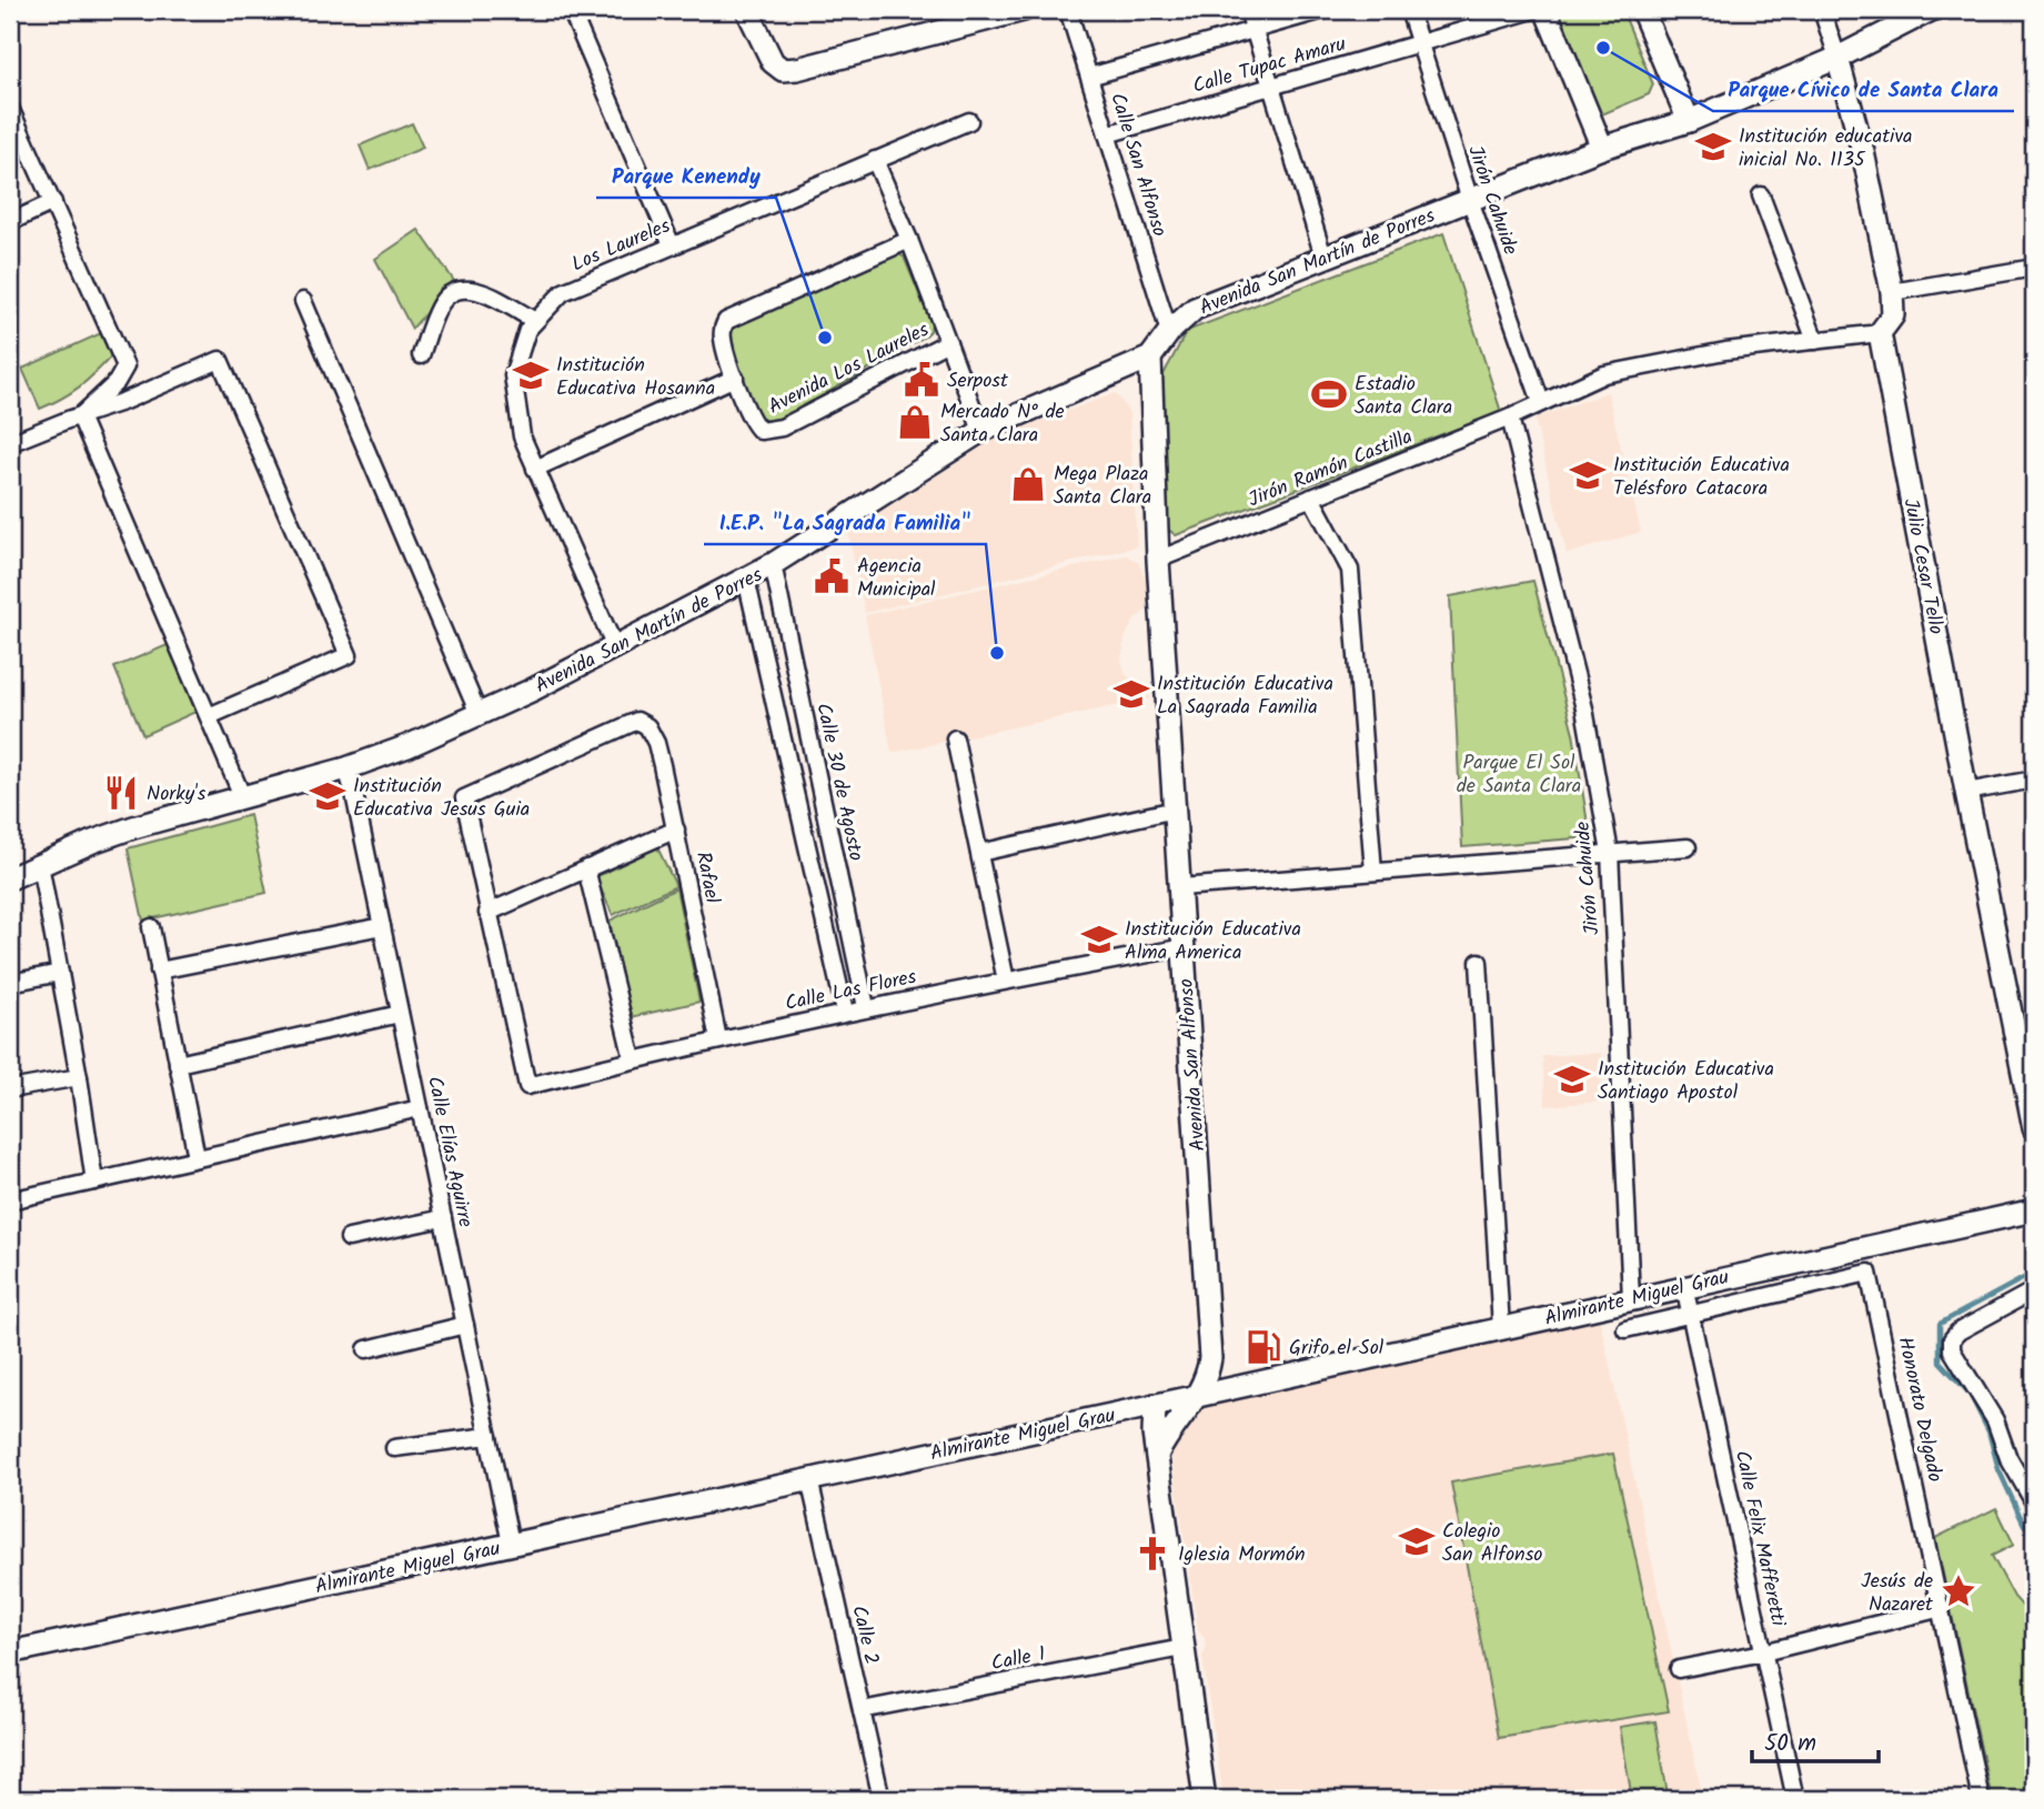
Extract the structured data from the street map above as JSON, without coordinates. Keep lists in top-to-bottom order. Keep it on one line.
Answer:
{"streets":{"street":["Calle Tupac Amaru","Calle San Alfonso","Jirón Cahuide","Los Laureles","Avenida San Martín de Porres","Avenida Los Laureles","Jirón Ramón Castilla","Julio Cesar Tello","Calle 30 de Agosto","Rafael","Calle Las Flores","Avenida San Alfonso","Calle Elías Aguirre","Almirante Miguel Grau","Honorato Delgado","Calle Felix Mafferetti","Calle 2","Calle 1"]},"crossings":[["Calle Tupac Amaru","Calle San Alfonso"],["Calle Tupac Amaru","Jirón Cahuide"],["Calle San Alfonso","Avenida San Martín de Porres"],["Jirón Cahuide","Avenida San Martín de Porres"],["Jirón Cahuide","Jirón Ramón Castilla"],["Jirón Cahuide","Almirante Miguel Grau"],["Los Laureles","Avenida San Martín de Porres"],["Avenida San Martín de Porres","Calle 30 de Agosto"],["Avenida San Martín de Porres","Avenida San Alfonso"],["Avenida San Martín de Porres","Calle Elías Aguirre"],["Jirón Ramón Castilla","Julio Cesar Tello"],["Jirón Ramón Castilla","Avenida San Alfonso"],["Calle 30 de Agosto","Calle Las Flores"],["Rafael","Calle Las Flores"],["Calle Las Flores","Avenida San Alfonso"],["Avenida San Alfonso","Almirante Miguel Grau"],["Calle Elías Aguirre","Almirante Miguel Grau"],["Almirante Miguel Grau","Calle Felix Mafferetti"],["Almirante Miguel Grau","Calle 2"],["Honorato Delgado","Calle Felix Mafferetti"],["Calle 2","Calle 1"]],"parks":["Parque El Sol de Santa Clara"],"places":{"other":["Parque Cívico de Santa Clara","Parque Kenendy","I.E.P. \"La Sagrada Familia\""],"school or university":["Institución educativa inicial No. 1135","Institución Educativa Hosanna","Institución Educativa Telésforo Catacora","Institución Educativa La Sagrada Familia","Institución Educativa Jesus Guia","Institución Educativa Alma America","Institución Educativa Santiago Apostol","Colegio San Alfonso"],"public building":["Serpost","Agencia Municipal"],"sports":["Estadio Santa Clara"],"shop":["Mercado N° de Santa Clara","Mega Plaza Santa Clara"],"restaurant":["Norky's"],"fuel station":["Grifo el Sol"],"church":["Iglesia Mormón"],"place":["Jesús de Nazaret"]},"scale_bar":"50 m"}
